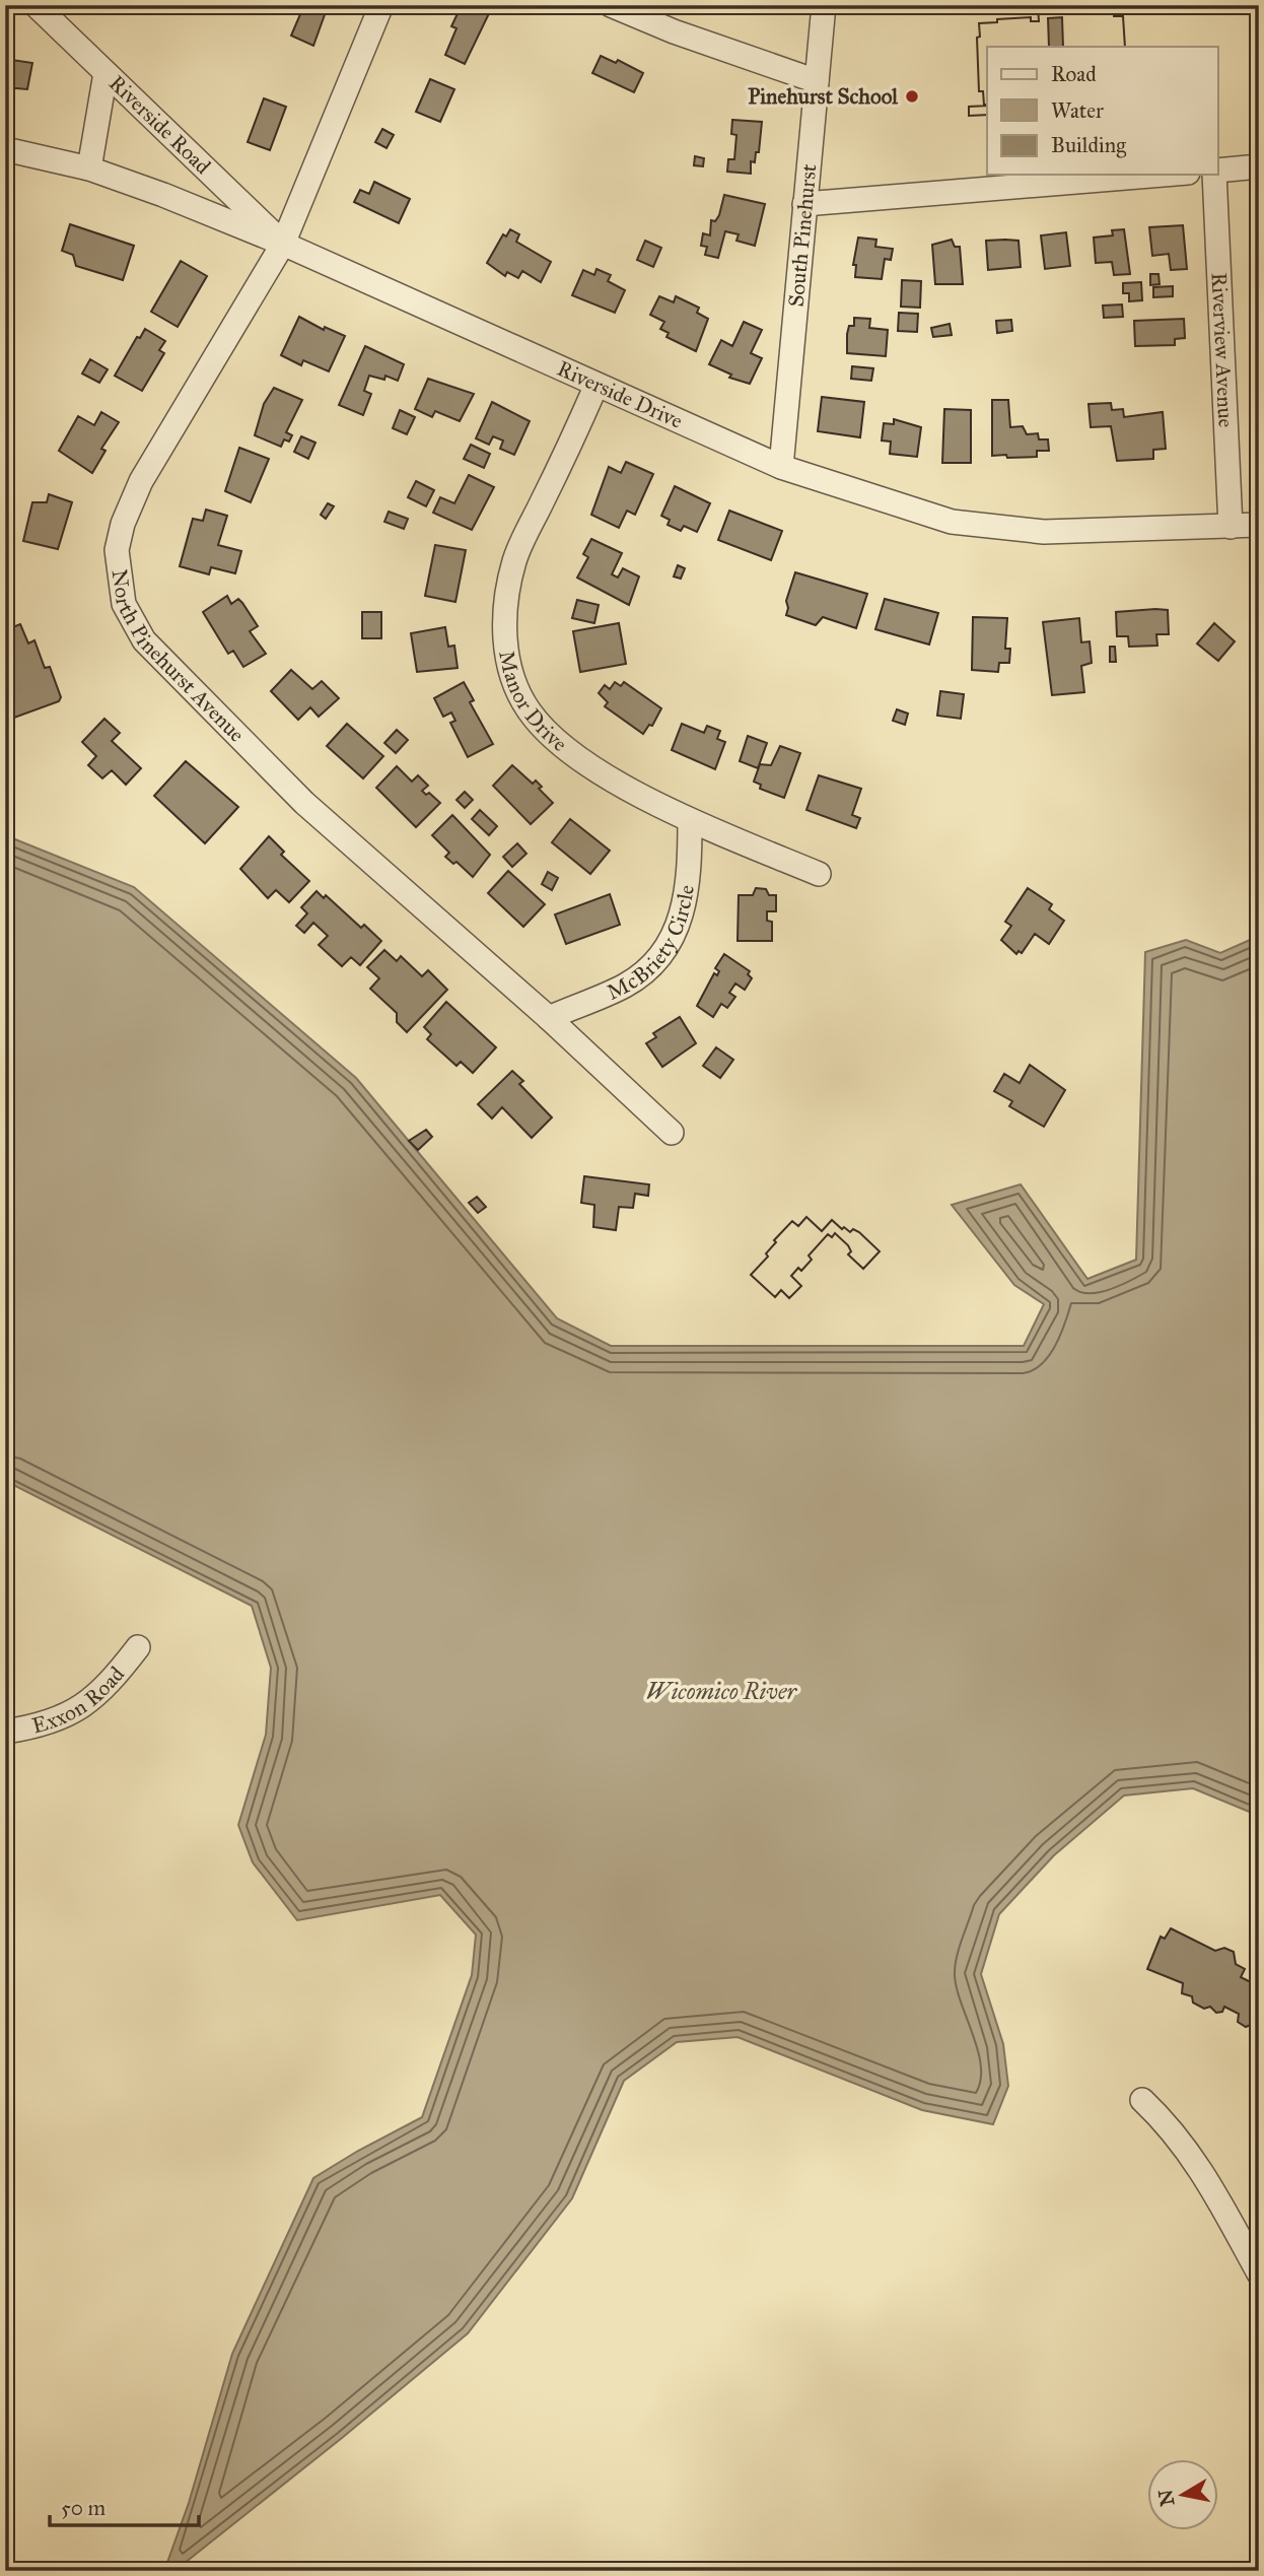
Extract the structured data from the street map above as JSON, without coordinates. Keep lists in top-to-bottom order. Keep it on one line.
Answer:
{"streets":{"street":["Riverside Road","South Pinehurst","Riverview Avenue","Riverside Drive","North Pinehurst Avenue","Manor Drive","McBriety Circle","Exxon Road"]},"crossings":[["Riverside Road","Riverside Drive"],["Riverside Road","North Pinehurst Avenue"],["South Pinehurst","Riverside Drive"],["Riverview Avenue","Riverside Drive"],["Riverside Drive","North Pinehurst Avenue"],["Riverside Drive","Manor Drive"],["North Pinehurst Avenue","McBriety Circle"],["Manor Drive","McBriety Circle"]],"water":["Wicomico River"],"places":["Pinehurst School"],"legend":["Road","Water","Building"],"scale_bar":"50 m","north":"left"}
